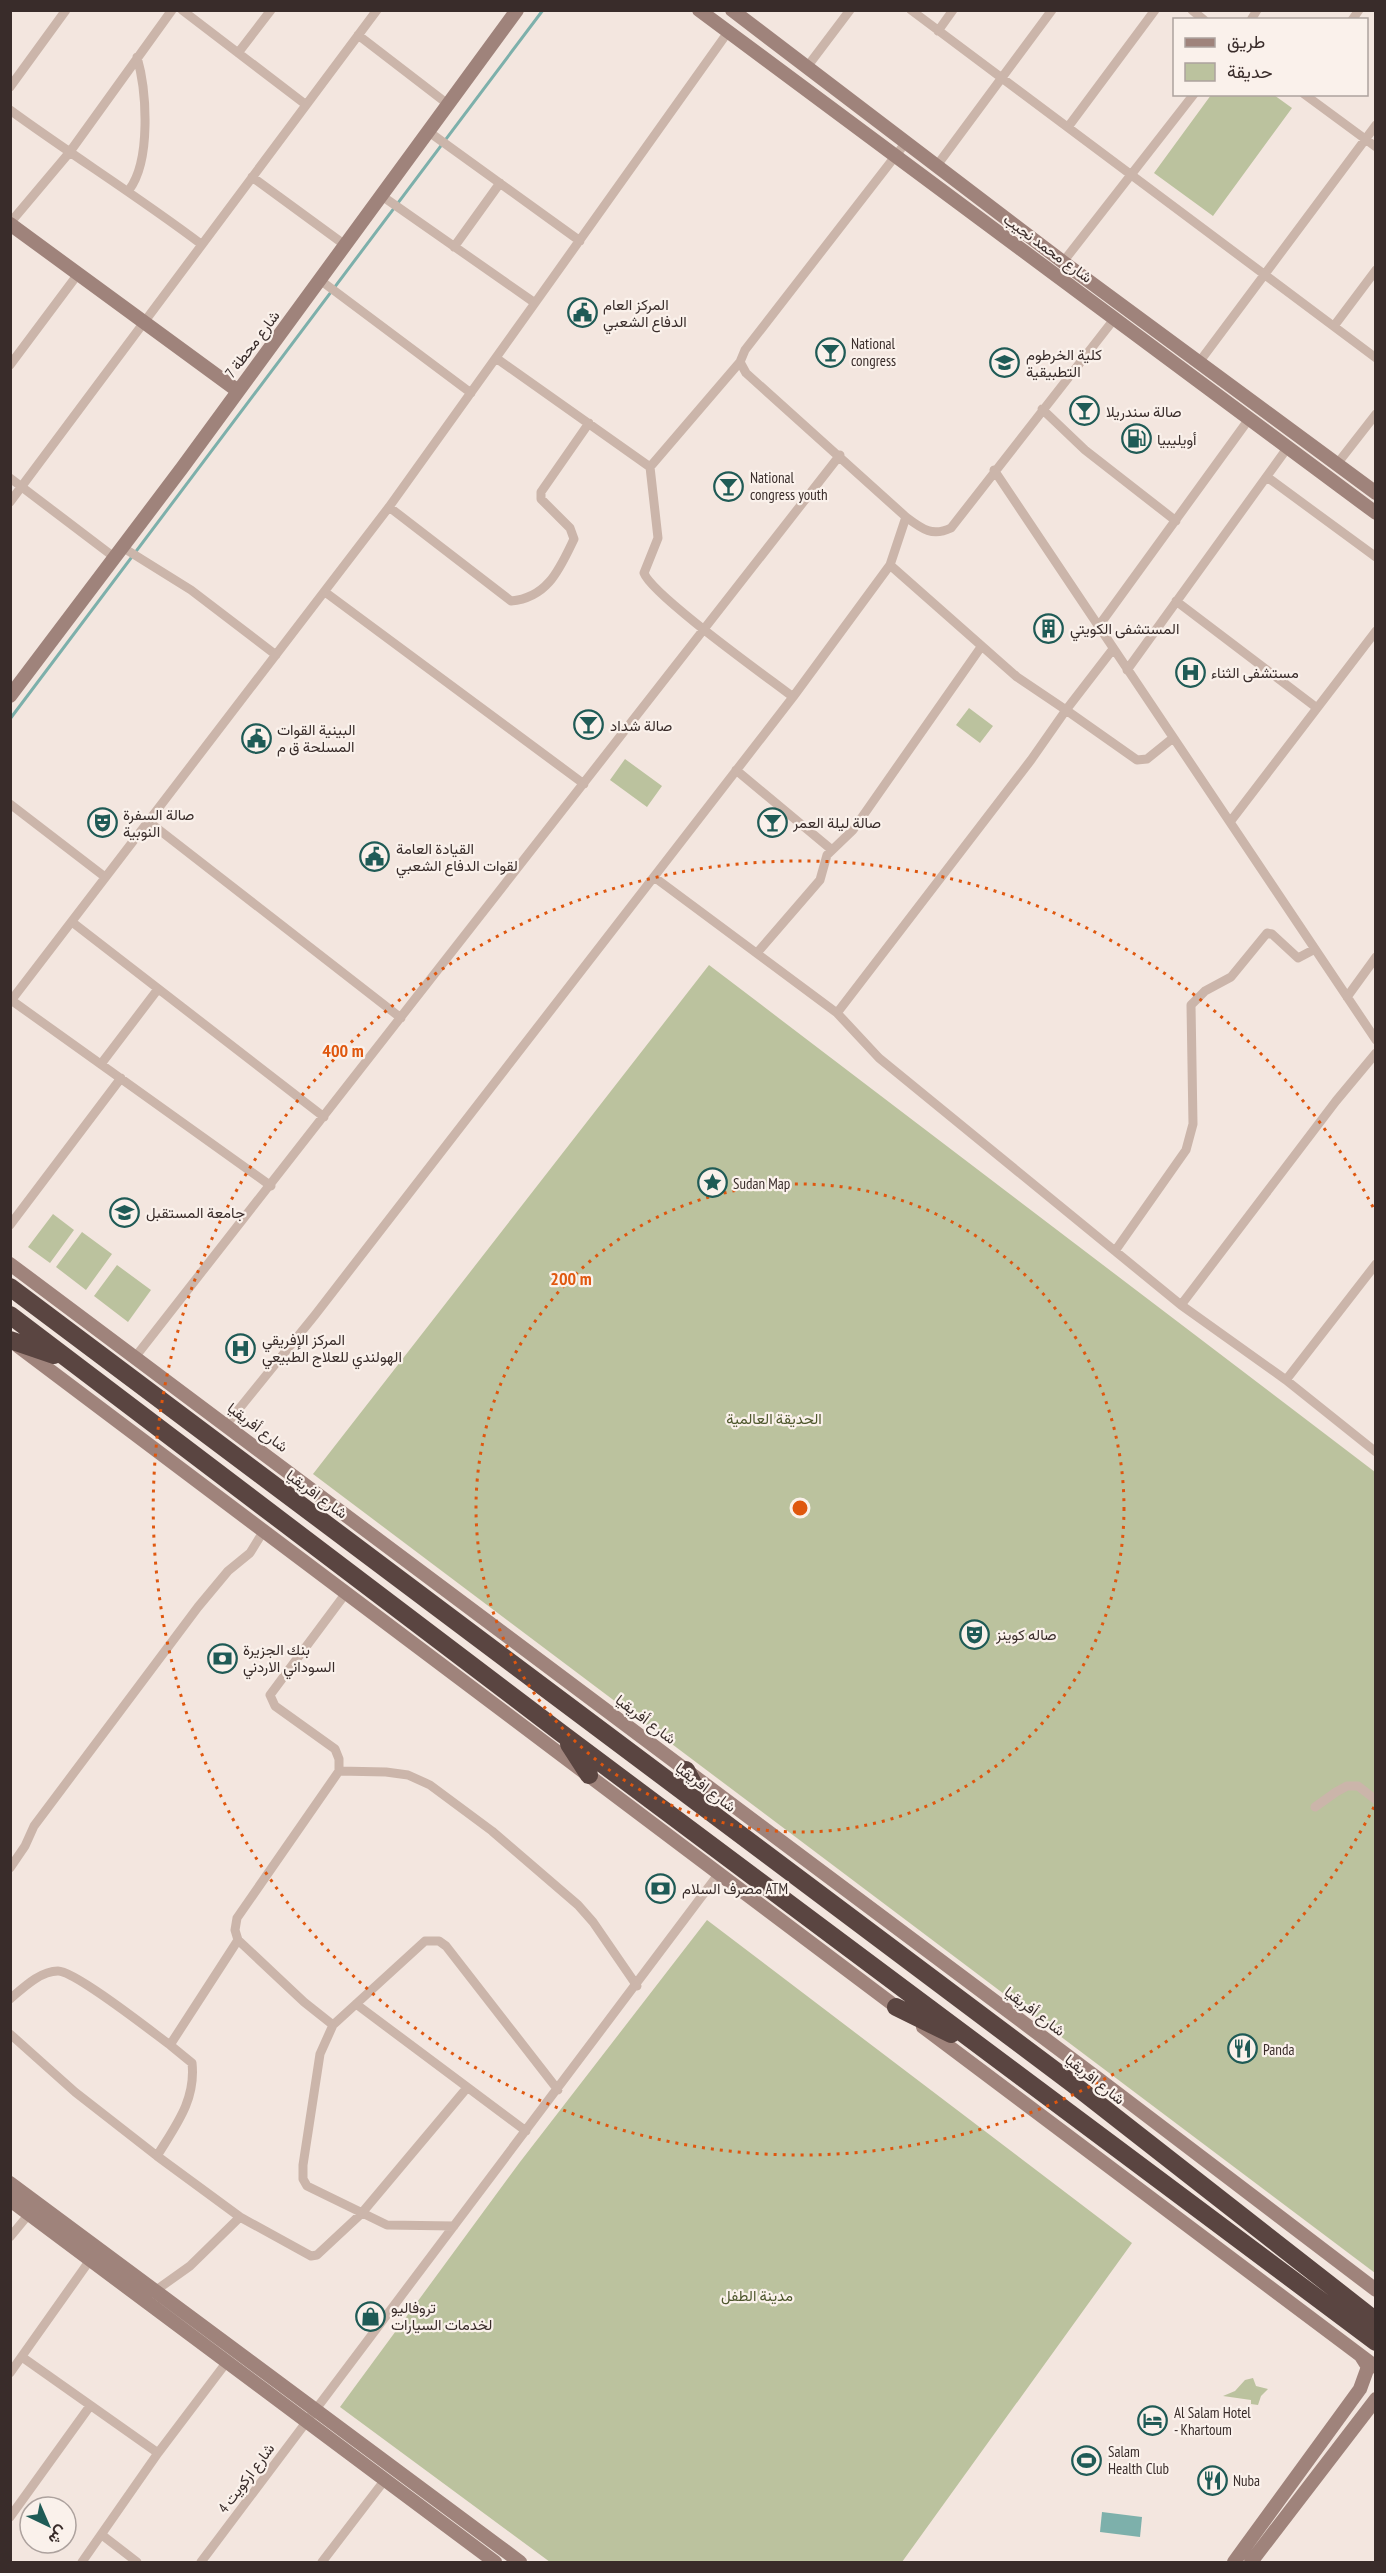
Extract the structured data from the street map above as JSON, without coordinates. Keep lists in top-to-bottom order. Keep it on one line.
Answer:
{"streets":{"highway":["شارع افريقيا"],"street":["شارع محمد نجيب","شارع محطة 7","شارع أفريقيا","شارع اركويت 4"]},"crossings":[["شارع أفريقيا","شارع افريقيا"]],"parks":["الحديقة العالمية","مدينة الطفل"],"places":{"public building":["المركز العام الدفاع الشعبي","البينية القوات المسلحة ق م","القيادة العامة لقوات الدفاع الشعبي"],"bar":["National congress","صالة سندريلا","National congress youth","صالة شداد","صالة ليلة العمر"],"school or university":["كلية الخرطوم التطبيقية","جامعة المستقبل"],"fuel station":["أويليبيا"],"building":["المستشفى الكويتي"],"hospital":["مستشفى الثناء","المركز الإفريقي الهولندي للعلاج الطبيعي"],"theatre":["صالة السفرة النوبية","صاله كوينز"],"place":["Sudan Map"],"bank":["بنك الجزيرة السوداني الاردني","مصرف السلام ATM"],"restaurant":["Panda","Nuba"],"shop":["تروفاليو لخدمات السيارات"],"hotel":["Al Salam Hotel - Khartoum"],"sports":["Salam Health Club"]},"legend":["طريق","حديقة"],"north":"bottom right","rings":["400 m","200 m"]}
